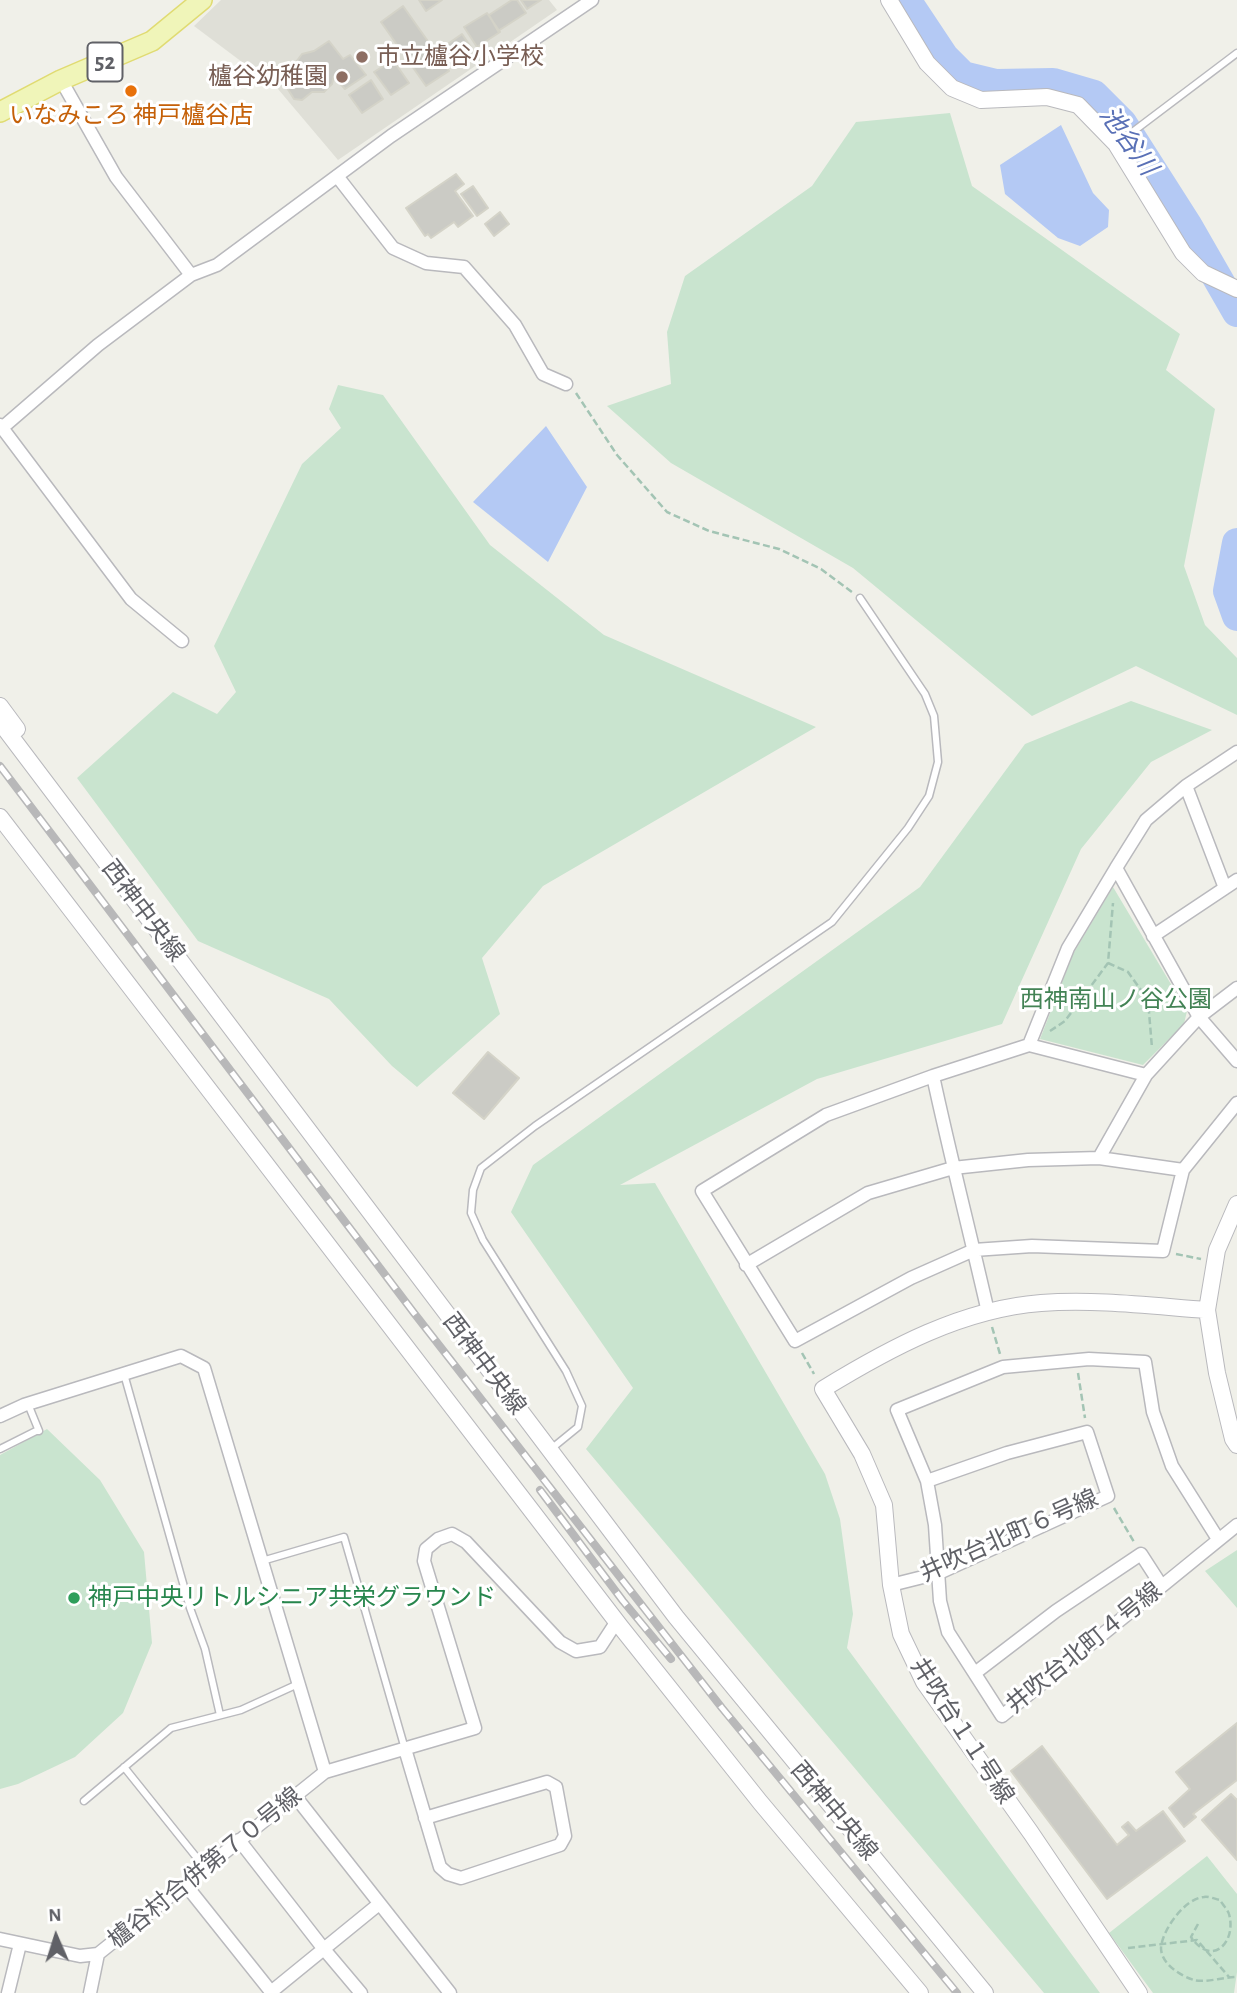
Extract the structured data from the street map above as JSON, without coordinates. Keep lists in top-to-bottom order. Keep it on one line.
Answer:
{"streets":{"main road":["52"],"street":["西神中央線","井吹台北町６号線","井吹台北町４号線","井吹台１１号線","櫨谷村合併第７０号線"]},"crossings":[["井吹台北町６号線","井吹台北町４号線"],["井吹台北町６号線","井吹台１１号線"]],"water":["池谷川"],"parks":["西神南山ノ谷公園"],"places":["市立櫨谷小学校","櫨谷幼稚園","いなみころ 神戸櫨谷店","神戸中央リトルシニア共栄グラウンド"],"north":"top"}
